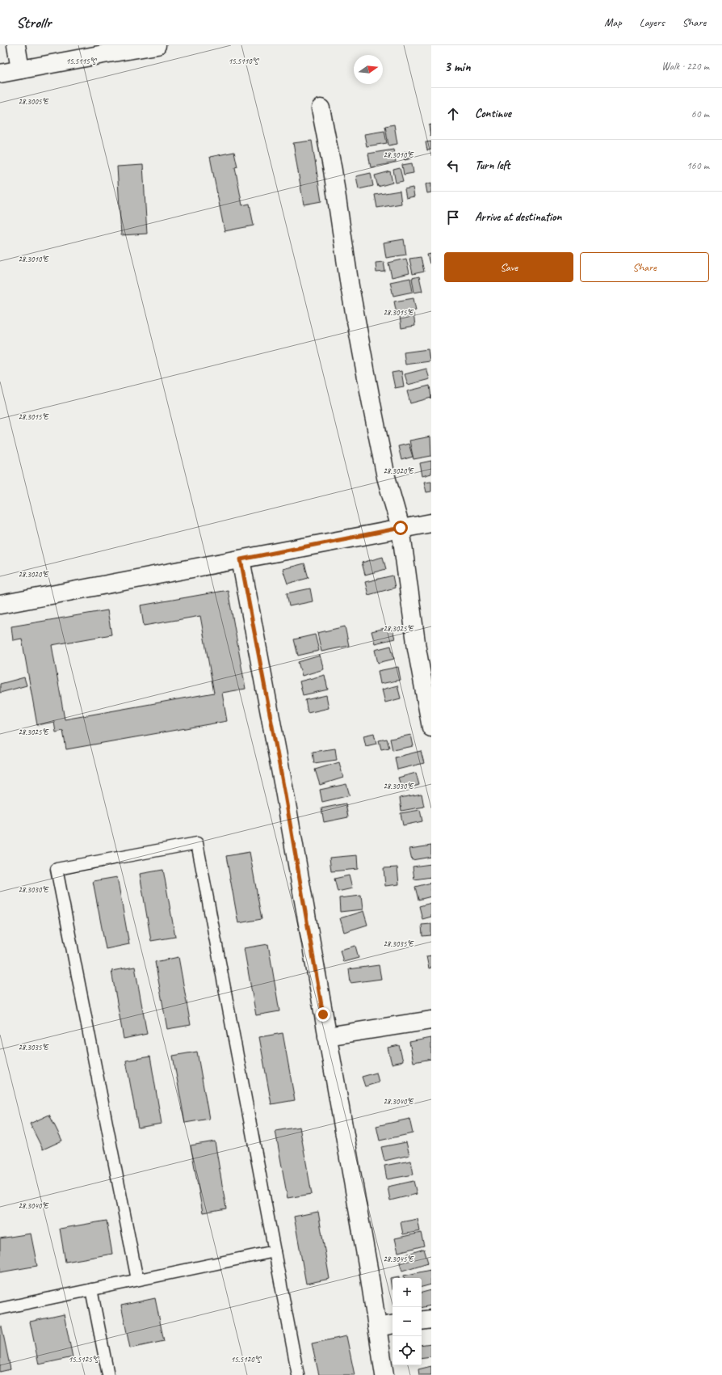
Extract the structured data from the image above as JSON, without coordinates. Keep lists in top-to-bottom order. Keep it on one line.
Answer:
{"north":"right","page":{"header":"Strollr","nav":["Map","Layers","Share"],"heading":["3 min","Walk · 220 m"],"list":[["Continue","60 m"],["Turn left","160 m"],"Arrive at destination"],"buttons":["Save","Share"],"map_buttons":["+","−"]},"coordinates":["15.5115°S","15.5110°S","28.3005°E","28.3010°E","28.3015°E","28.3020°E","28.3025°E","28.3030°E","28.3035°E","28.3040°E","28.3045°E","15.5125°S","15.5120°S"]}
